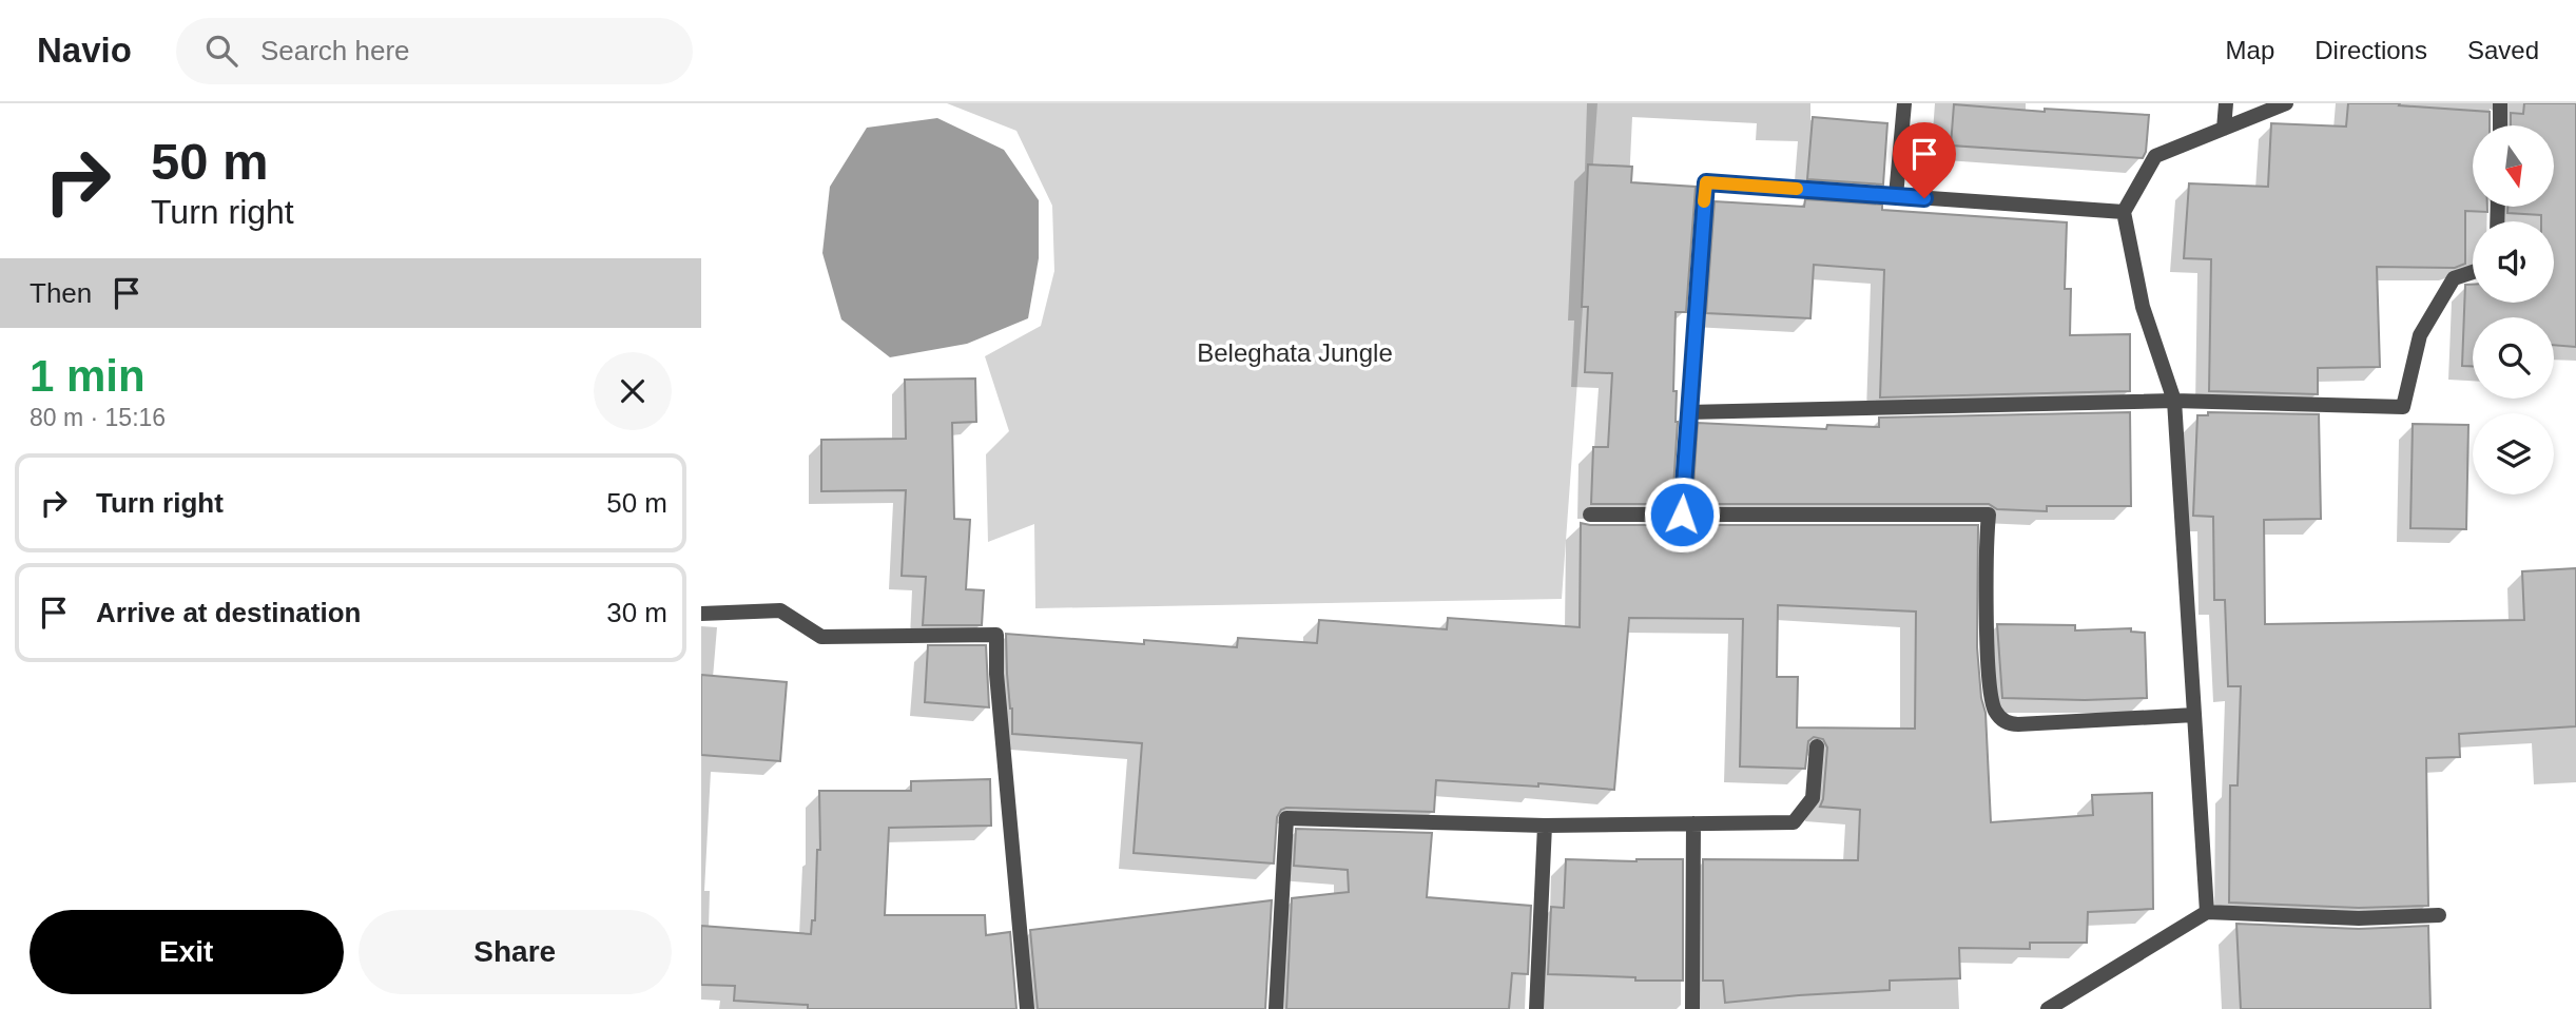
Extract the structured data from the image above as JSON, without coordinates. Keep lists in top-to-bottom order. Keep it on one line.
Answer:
{"parks":["Beleghata Jungle"],"north":"bottom","page":{"header":"Navio","search":"Search here","nav":["Map","Directions","Saved"],"turn":["50 m","Turn right"],"then":"Then","heading":["1 min","80 m · 15:16"],"list":[{"name":"Turn right","value":"50 m"},{"name":"Arrive at destination","value":"30 m"}],"buttons":["Exit","Share"]}}
